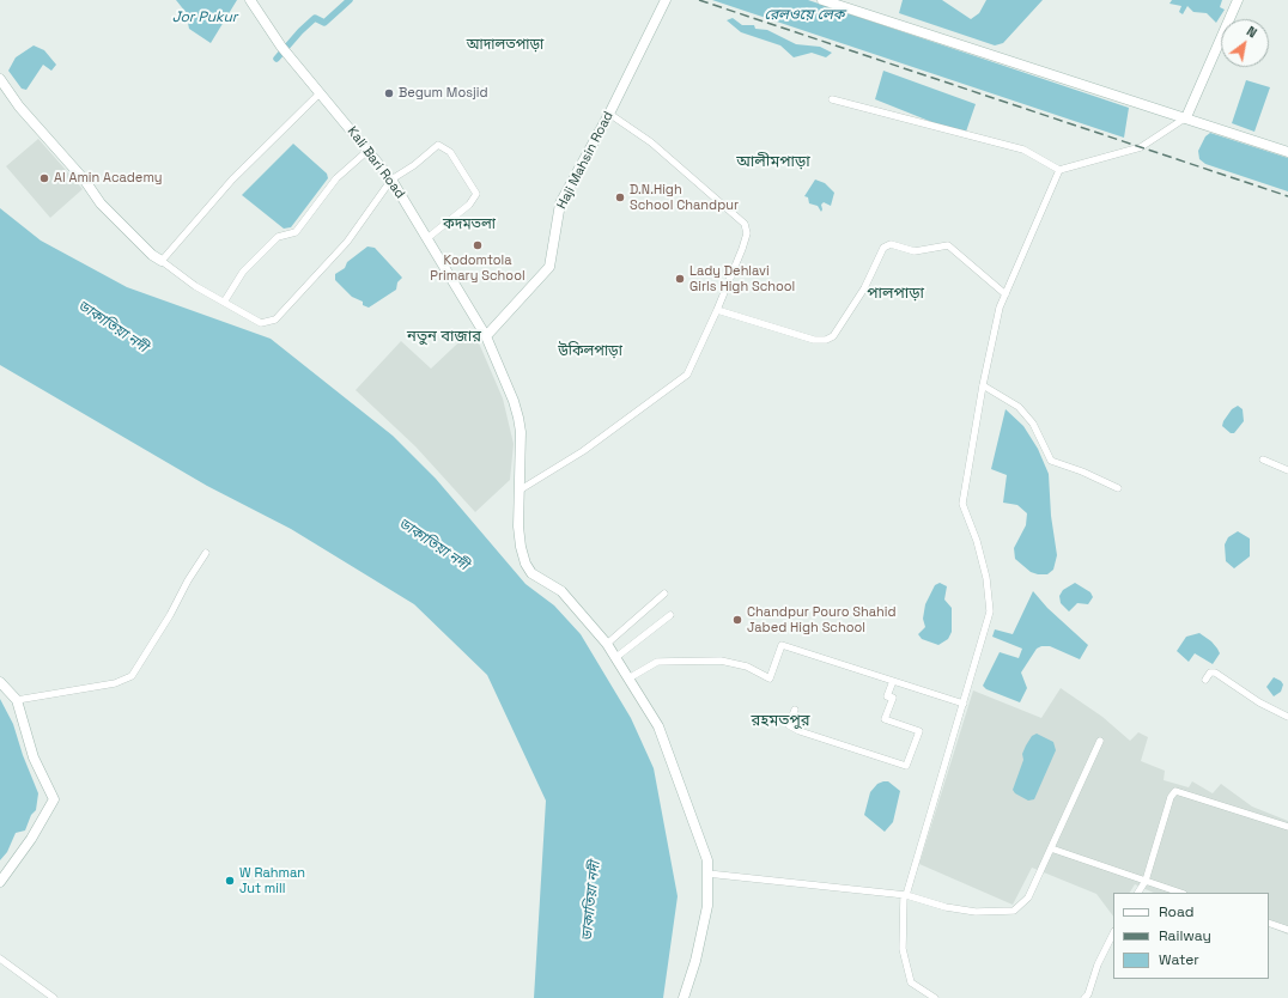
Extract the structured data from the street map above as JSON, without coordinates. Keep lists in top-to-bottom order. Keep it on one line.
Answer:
{"streets":{"main road":["Haji Mahsin Road","Kali Bari Road"]},"crossings":[["Haji Mahsin Road","Kali Bari Road"]],"districts":["আদালতপাড়া","আলীমপাড়া","কদমতলা","পালপাড়া","নতুন বাজার","উকিলপাড়া","রহমতপুর"],"water":["রেলওয়ে লেক","Jor Pukur","ডাকাতিয়া নদী"],"places":["Begum Mosjid","Al Amin Academy","D.N.High School Chandpur","Kodomtola Primary School","Lady Dehlavi Girls High School","Chandpur Pouro Shahid Jabed High School","W Rahman Jut mill"],"legend":["Road","Railway","Water"],"north":"top right"}
